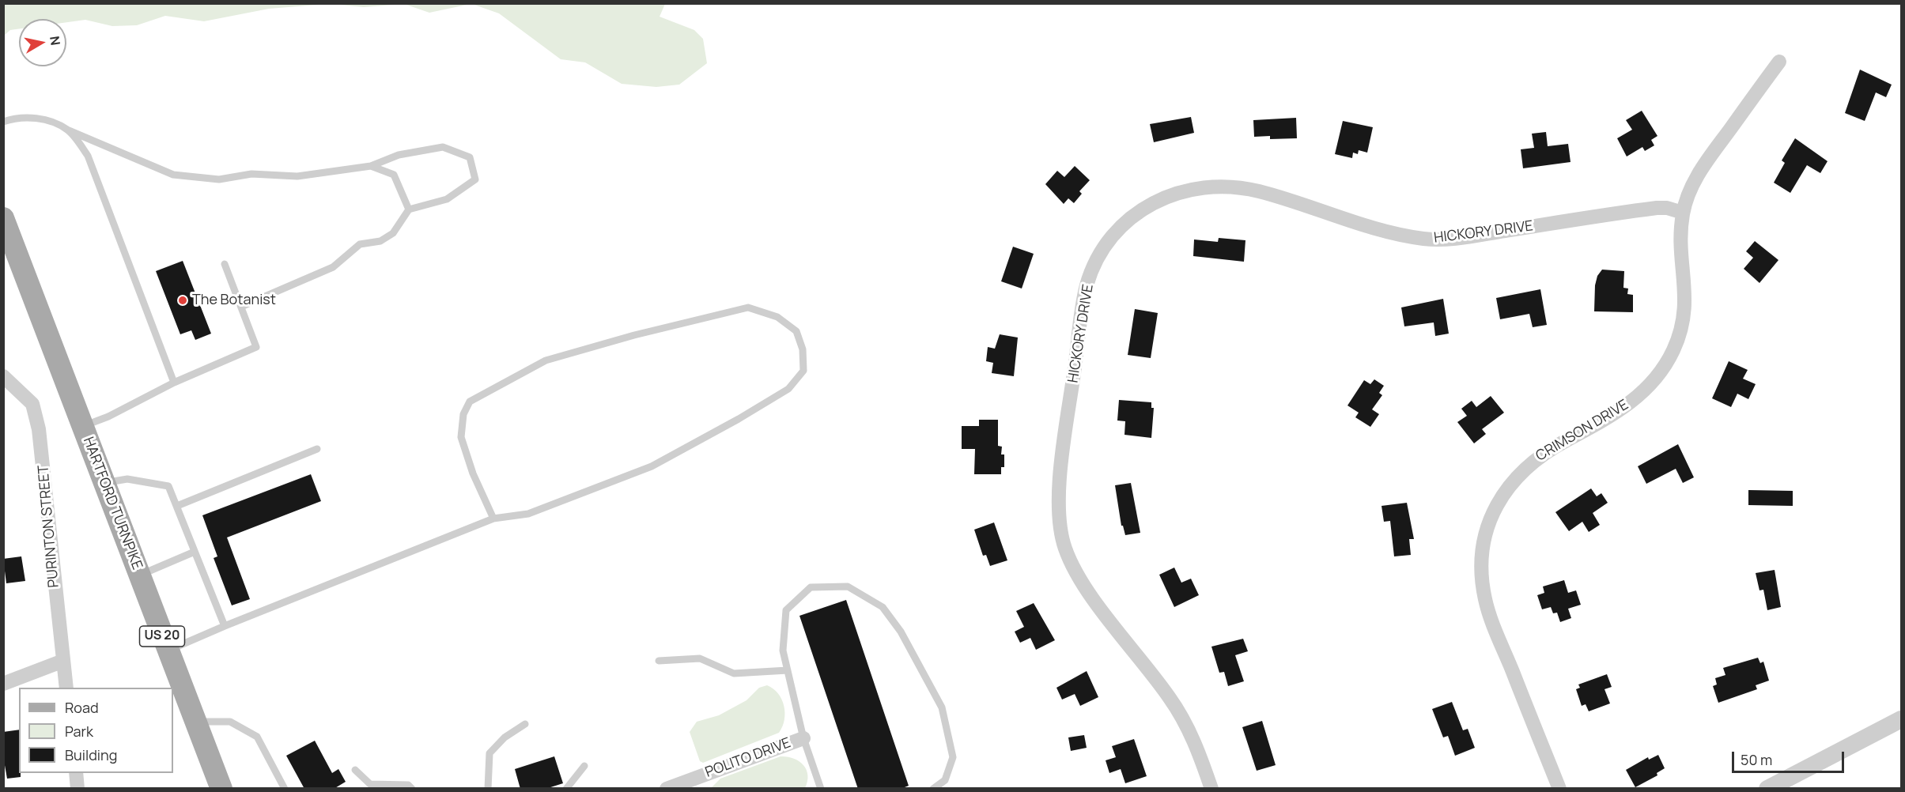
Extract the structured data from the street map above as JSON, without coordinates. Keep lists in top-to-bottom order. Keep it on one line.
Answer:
{"streets":{"main road":["HARTFORD TURNPIKE","US 20"],"street":["HICKORY DRIVE","CRIMSON DRIVE","PURINTON STREET","POLITO DRIVE"]},"crossings":[["HICKORY DRIVE","CRIMSON DRIVE"]],"places":["The Botanist"],"legend":["Road","Park","Building"],"scale_bar":"50 m","north":"right"}
